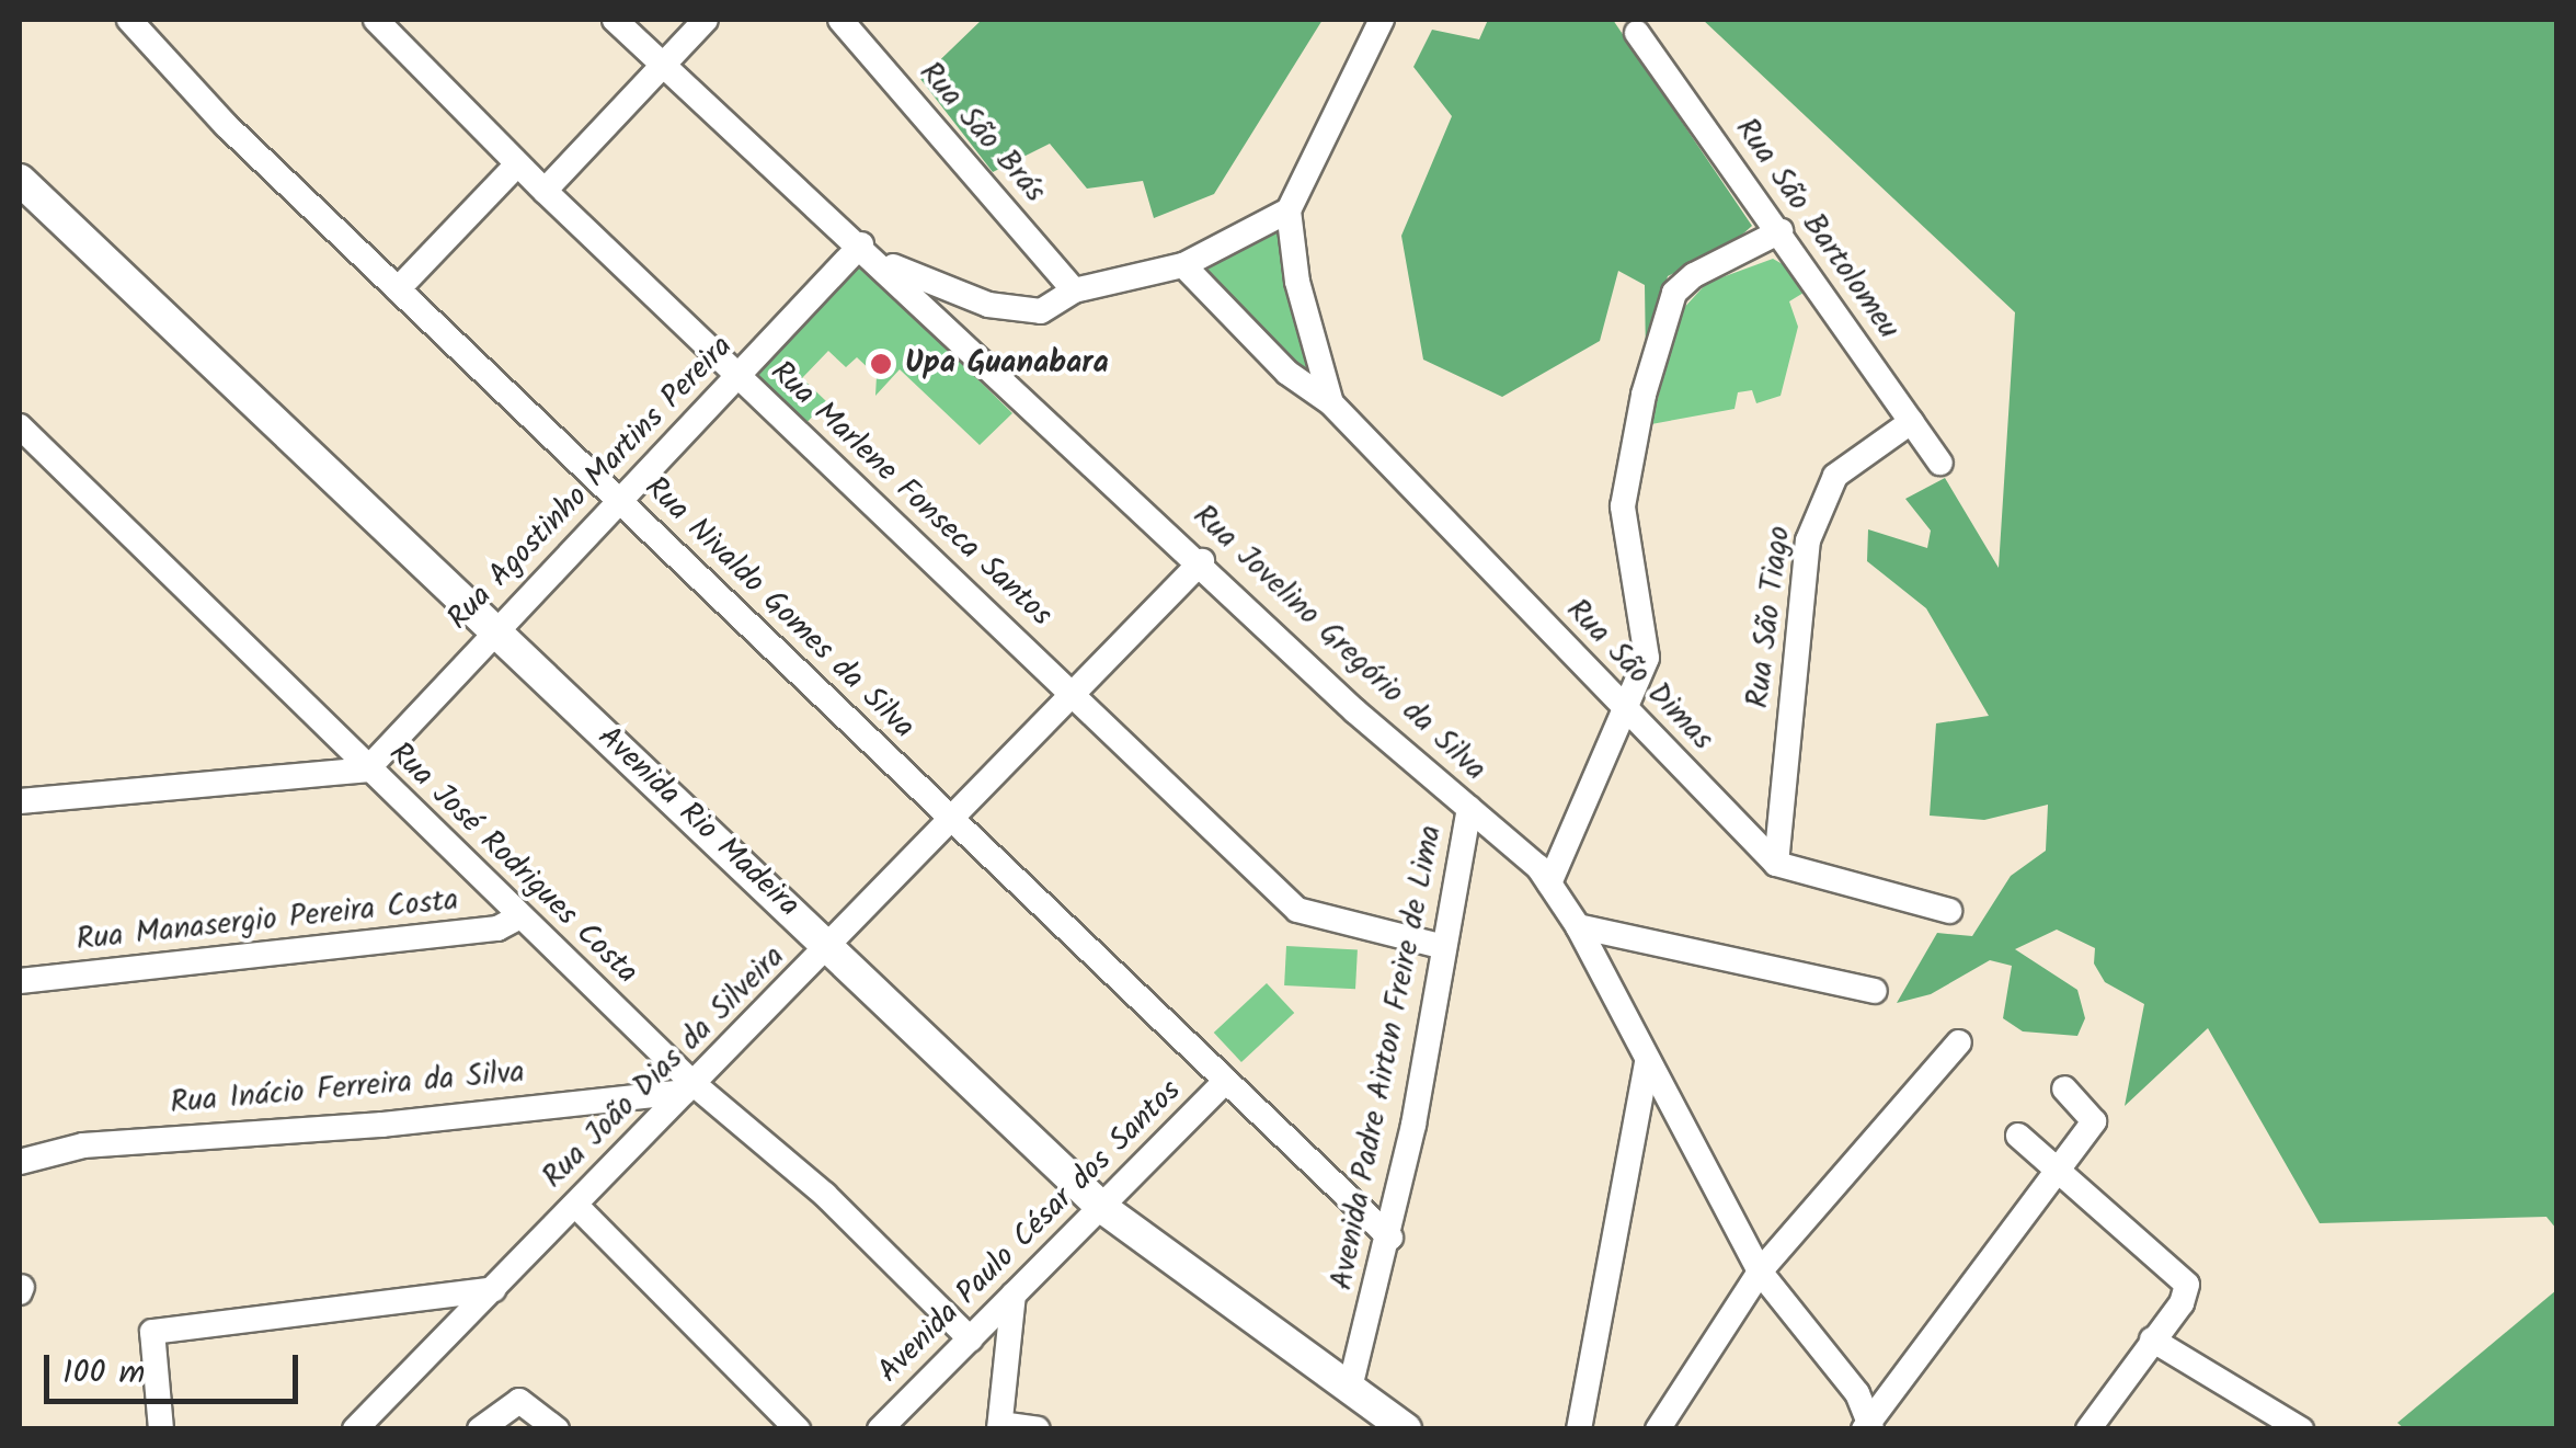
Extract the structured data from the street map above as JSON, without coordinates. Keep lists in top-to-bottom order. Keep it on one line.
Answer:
{"streets":{"main road":["Avenida Rio Madeira"],"street":["Rua São Brás","Rua São Bartolomeu","Rua Agostinho Martins Pereira","Rua Marlene Fonseca Santos","Rua Nivaldo Gomes da Silva","Rua São Tiago","Rua Jovelino Gregório da Silva","Rua São Dimas","Rua José Rodrigues Costa","Rua Manasergio Pereira Costa","Avenida Padre Airton Freire de Lima","Rua João Dias da Silveira","Rua Inácio Ferreira da Silva","Avenida Paulo César dos Santos"]},"crossings":[["Rua São Bartolomeu","Rua São Tiago"],["Rua Agostinho Martins Pereira","Rua Marlene Fonseca Santos"],["Rua Agostinho Martins Pereira","Rua Nivaldo Gomes da Silva"],["Rua Agostinho Martins Pereira","Rua Jovelino Gregório da Silva"],["Rua Agostinho Martins Pereira","Avenida Rio Madeira"],["Rua Agostinho Martins Pereira","Rua José Rodrigues Costa"],["Rua Marlene Fonseca Santos","Avenida Padre Airton Freire de Lima"],["Rua Marlene Fonseca Santos","Rua João Dias da Silveira"],["Rua Nivaldo Gomes da Silva","Avenida Padre Airton Freire de Lima"],["Rua Nivaldo Gomes da Silva","Rua João Dias da Silveira"],["Rua Nivaldo Gomes da Silva","Avenida Paulo César dos Santos"],["Rua São Tiago","Rua São Dimas"],["Rua Jovelino Gregório da Silva","Avenida Padre Airton Freire de Lima"],["Rua Jovelino Gregório da Silva","Rua João Dias da Silveira"],["Avenida Rio Madeira","Avenida Padre Airton Freire de Lima"],["Avenida Rio Madeira","Rua João Dias da Silveira"],["Avenida Rio Madeira","Avenida Paulo César dos Santos"],["Rua José Rodrigues Costa","Rua Manasergio Pereira Costa"],["Rua José Rodrigues Costa","Rua João Dias da Silveira"],["Rua José Rodrigues Costa","Rua Inácio Ferreira da Silva"],["Rua José Rodrigues Costa","Avenida Paulo César dos Santos"],["Rua João Dias da Silveira","Rua Inácio Ferreira da Silva"]],"places":["Upa Guanabara"],"scale_bar":"100 m"}
